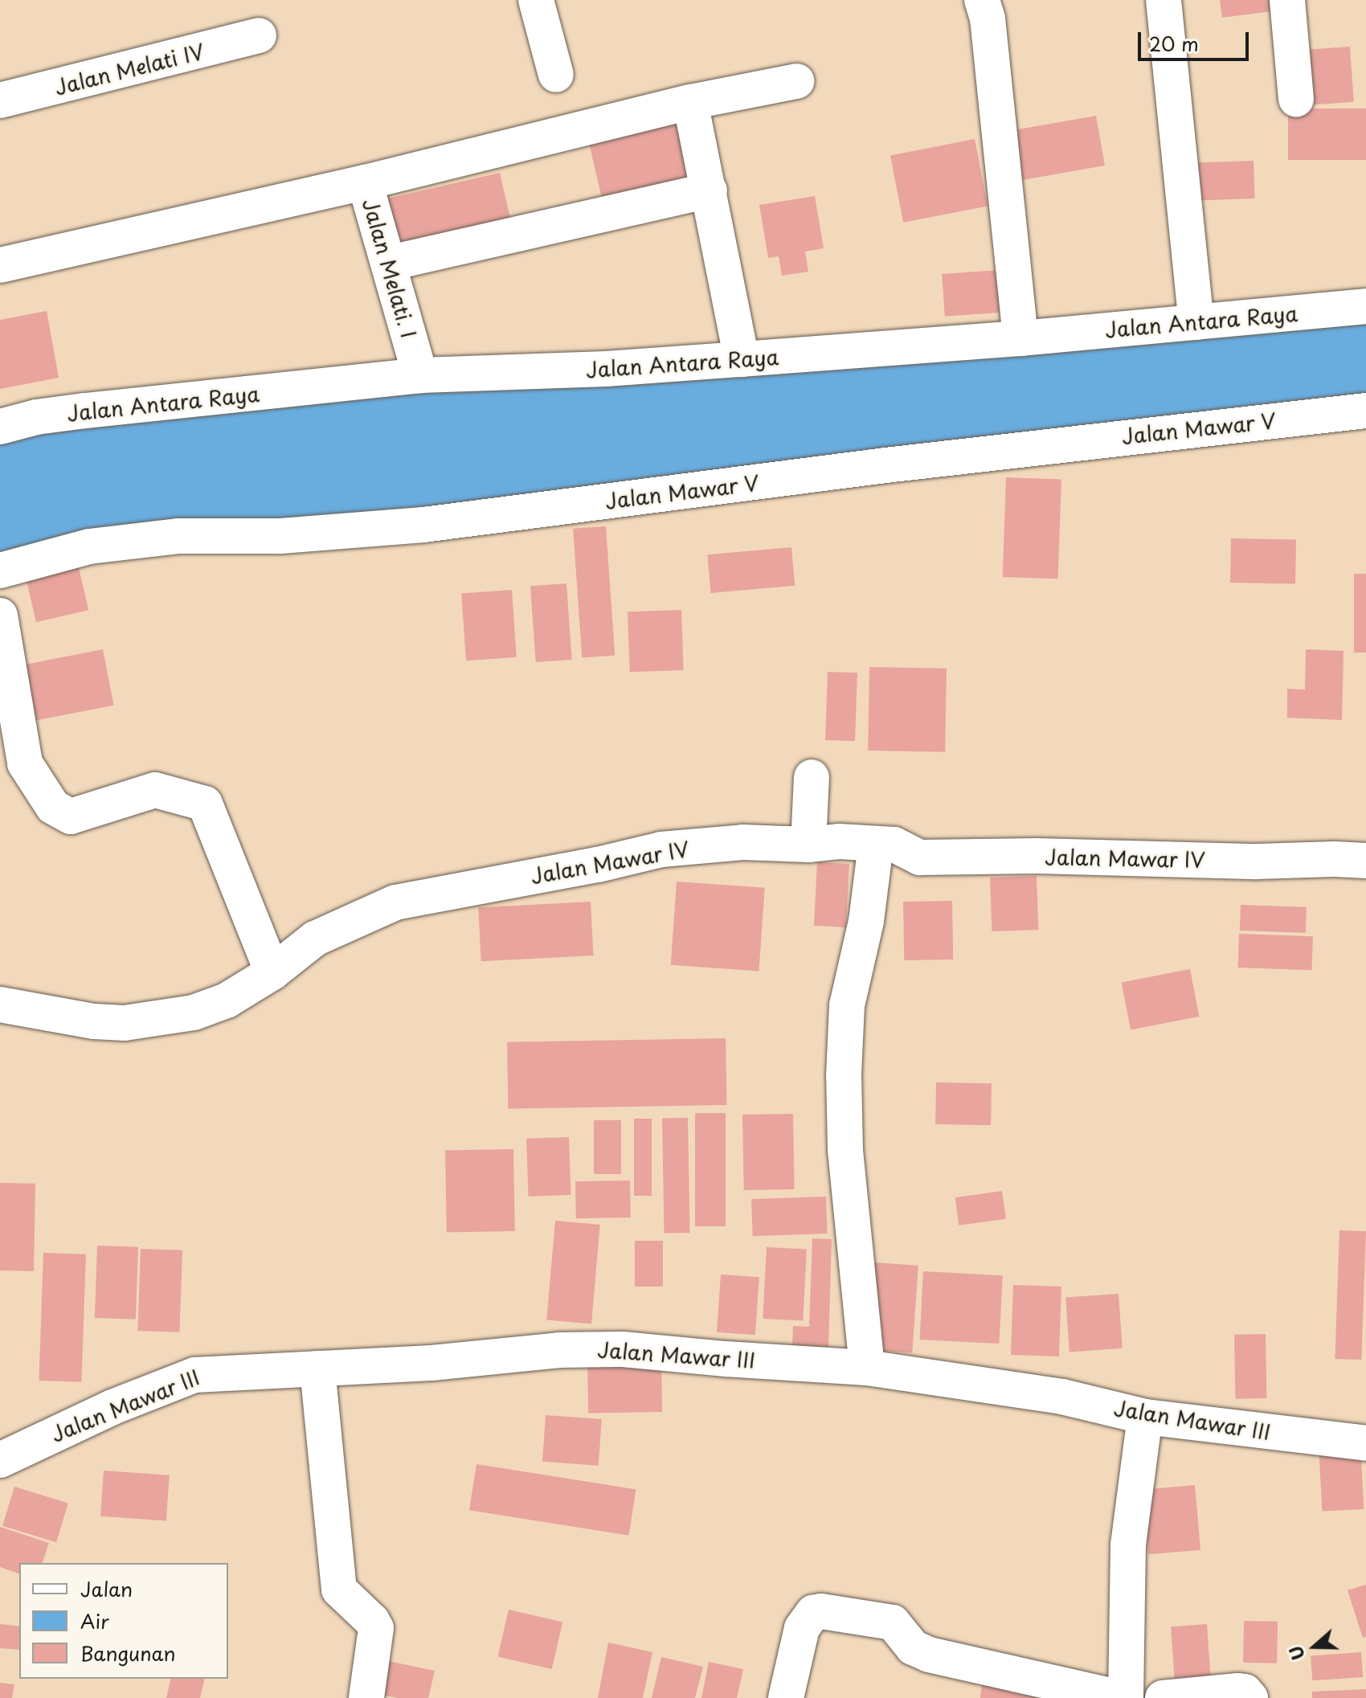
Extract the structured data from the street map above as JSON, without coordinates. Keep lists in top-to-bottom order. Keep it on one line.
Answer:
{"streets":{"street":["Jalan Melati IV","Jalan Melati. I","Jalan Antara Raya","Jalan Mawar V","Jalan Mawar IV","Jalan Mawar III"]},"crossings":[["Jalan Melati. I","Jalan Antara Raya"]],"legend":["Jalan","Air","Bangunan"],"scale_bar":"20 m","north":"left"}
